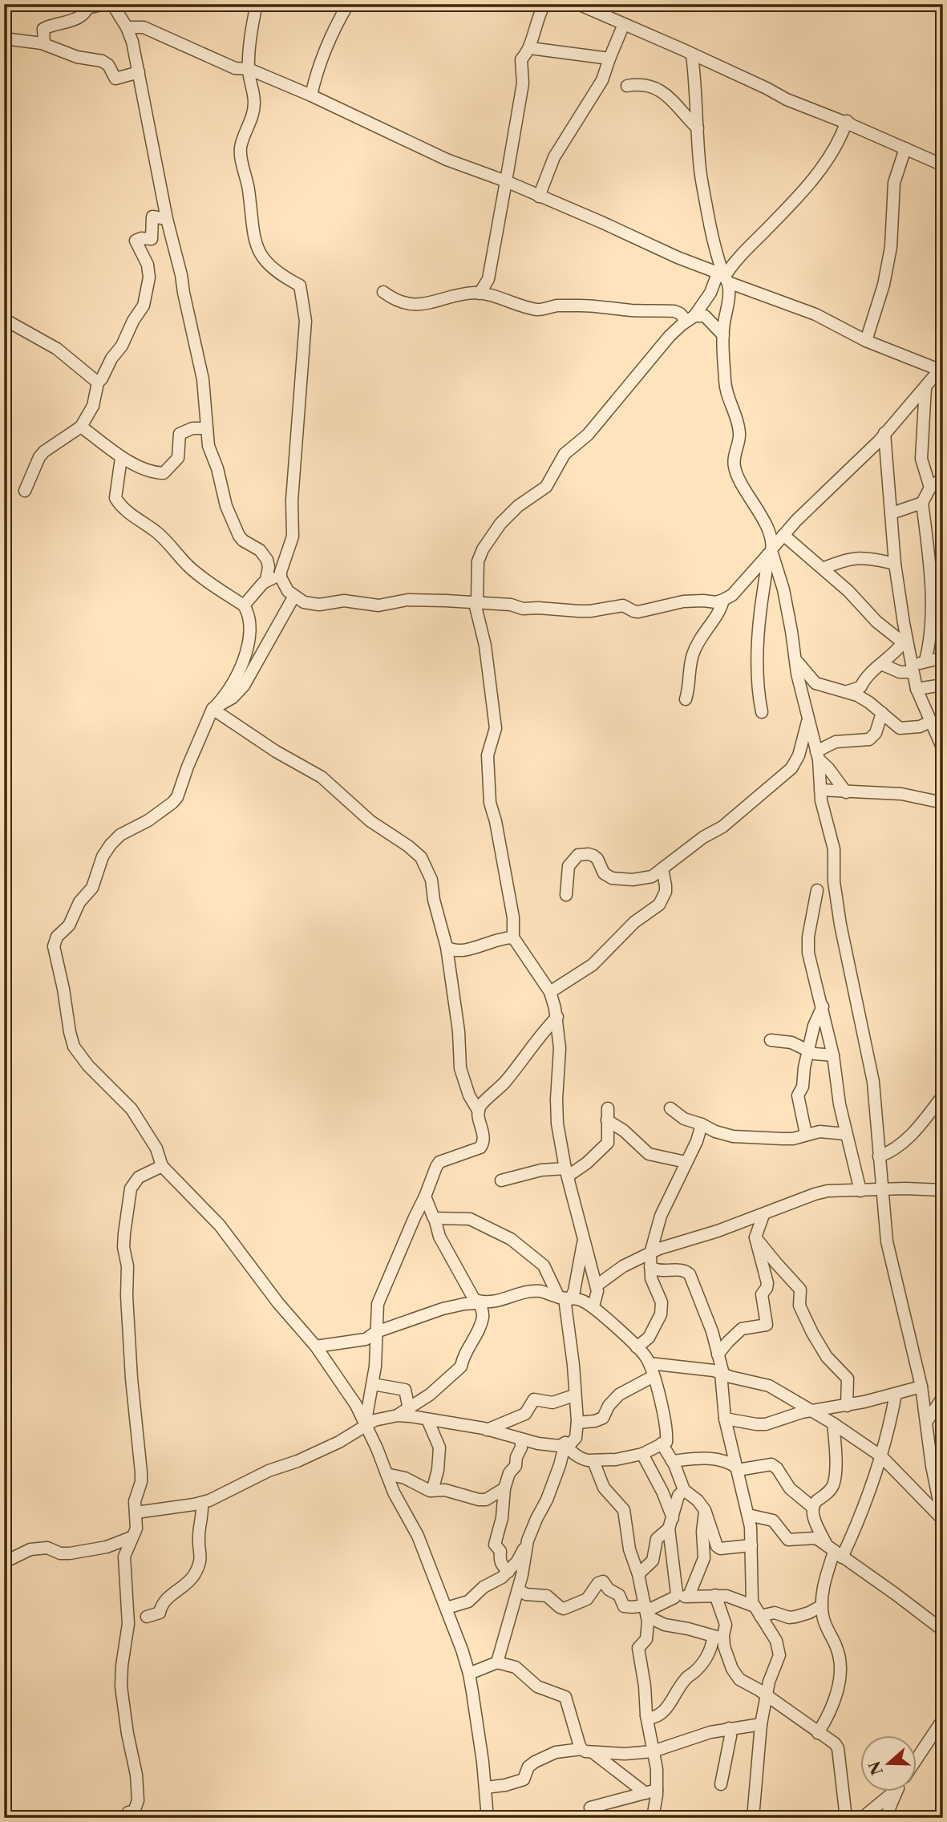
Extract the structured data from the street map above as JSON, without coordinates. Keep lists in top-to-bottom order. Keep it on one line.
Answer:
{"north":"left"}
